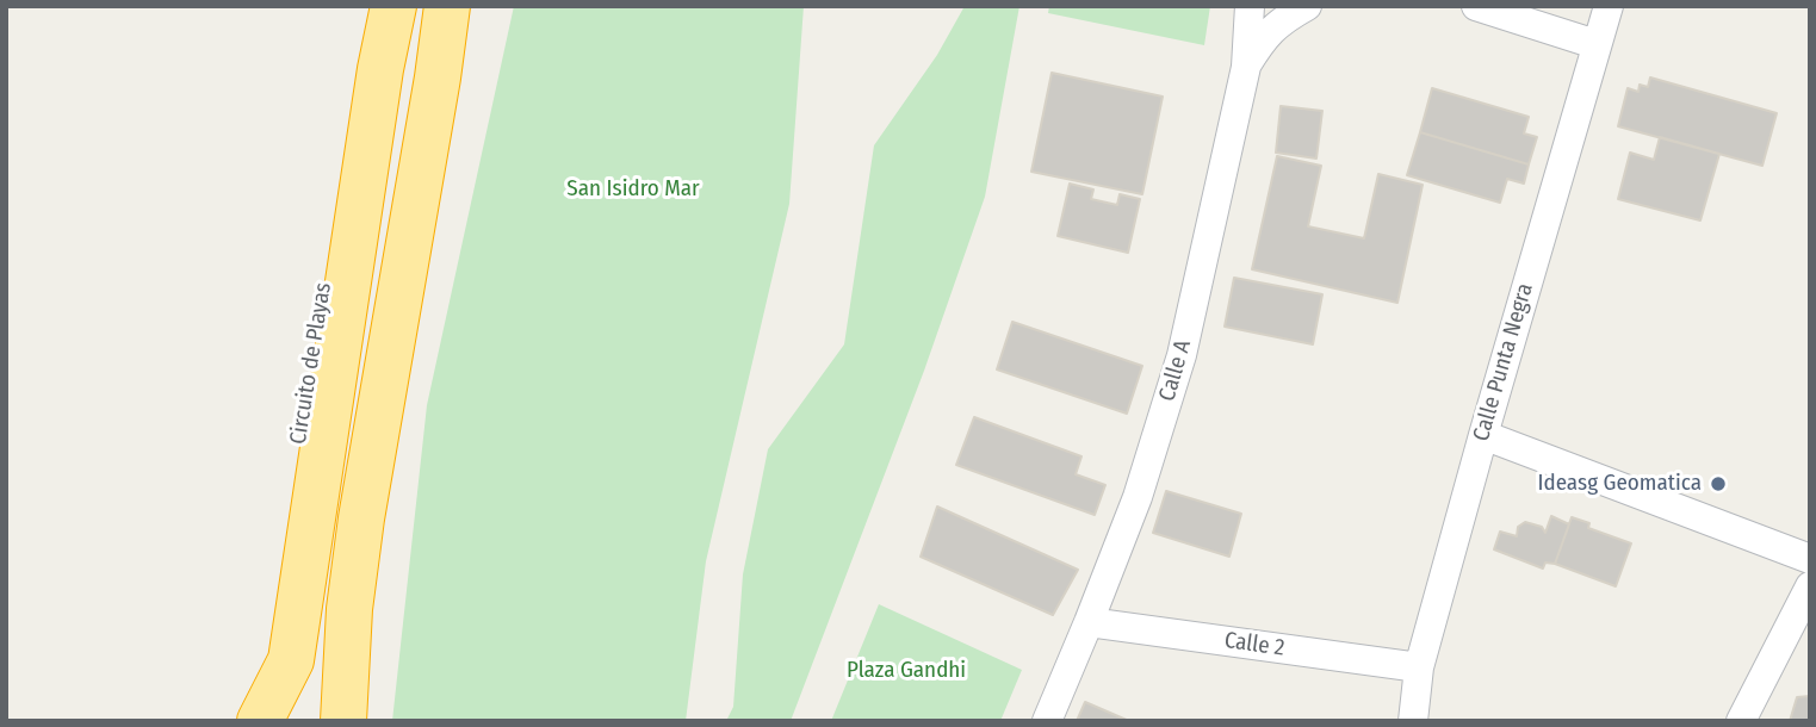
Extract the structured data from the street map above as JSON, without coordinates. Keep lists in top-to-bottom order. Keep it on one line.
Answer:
{"streets":{"highway":["Circuito de Playas"],"street":["Calle Punta Negra","Calle A","Calle 2"]},"crossings":[["Calle Punta Negra","Calle 2"],["Calle A","Calle 2"]],"parks":["San Isidro Mar","Plaza Gandhi"],"places":["Ideasg Geomatica"]}
